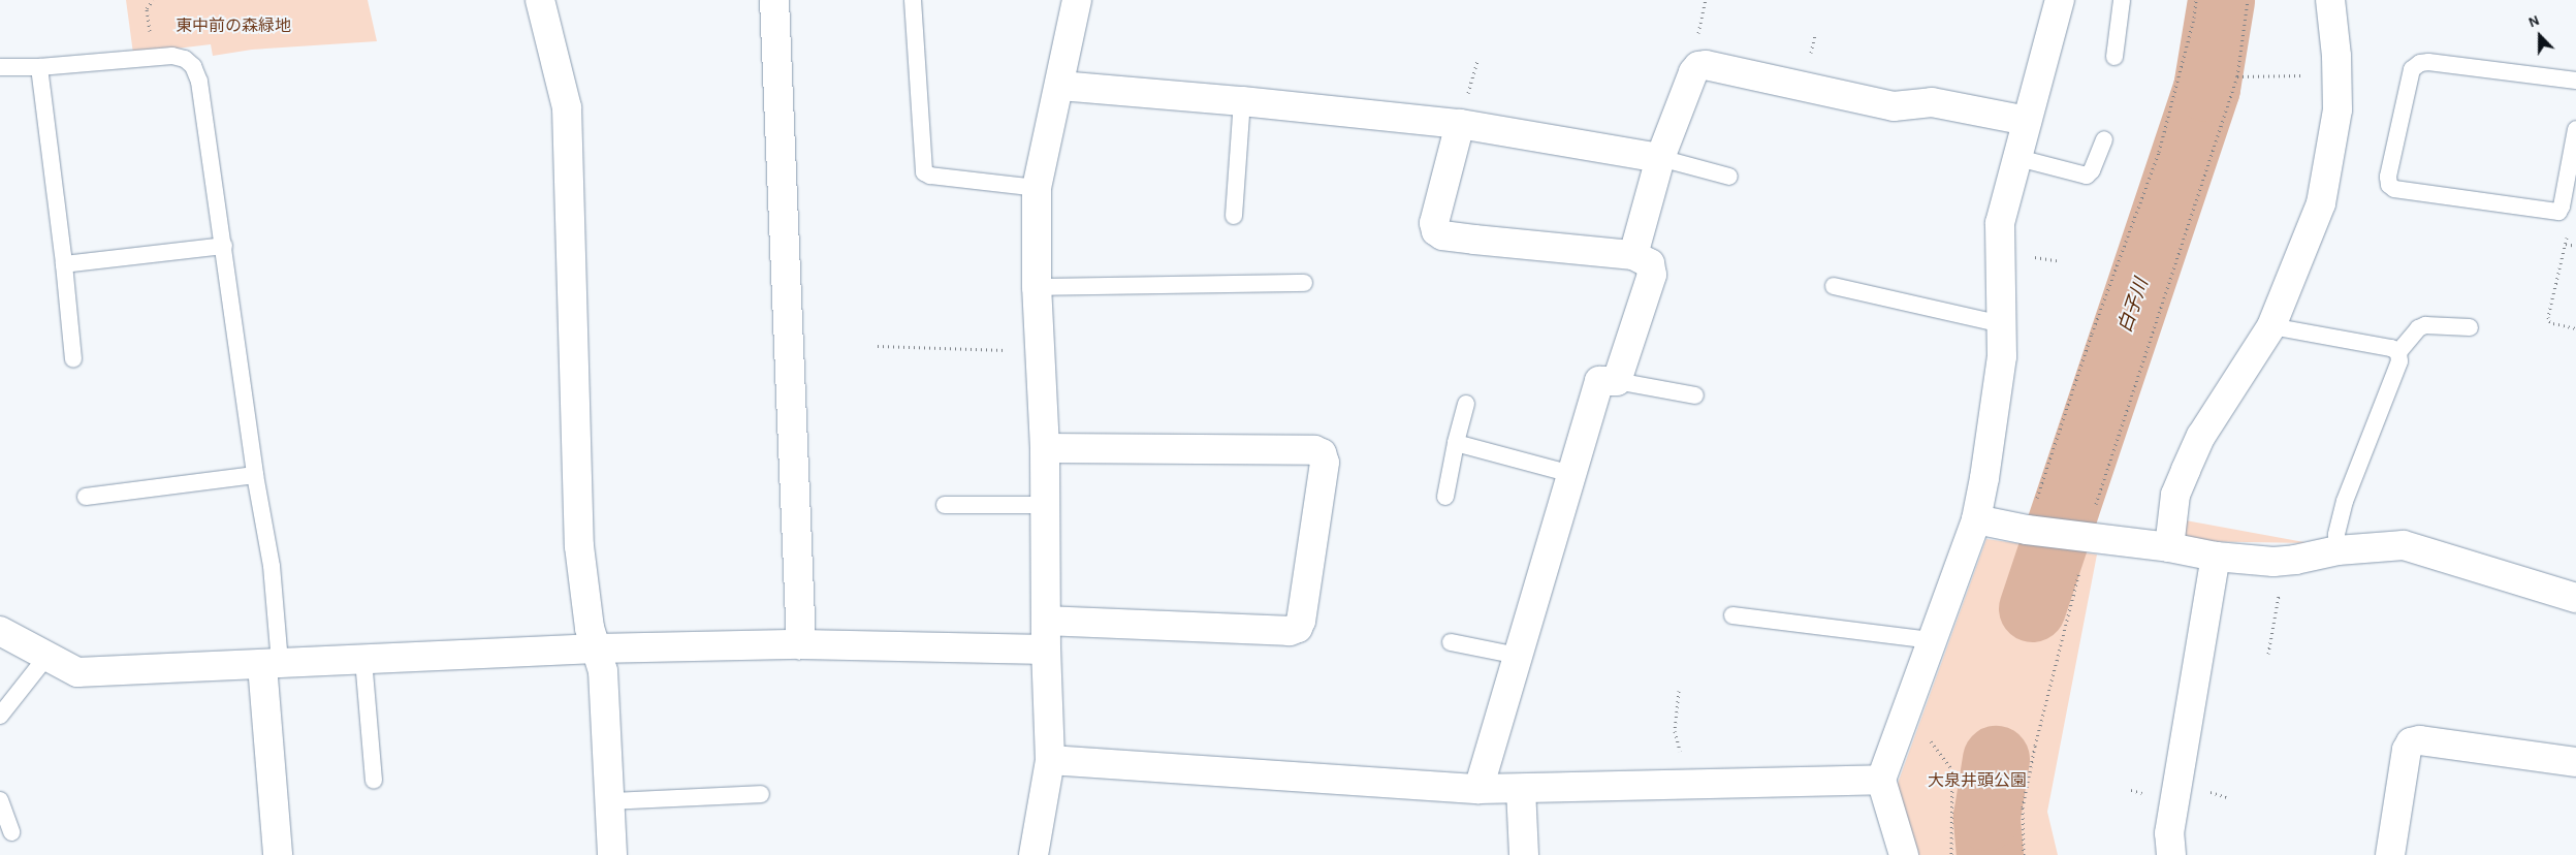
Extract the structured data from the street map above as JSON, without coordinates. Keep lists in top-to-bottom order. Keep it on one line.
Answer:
{"water":["白子川"],"parks":["東中前の森緑地","大泉井頭公園"],"north":"top"}
